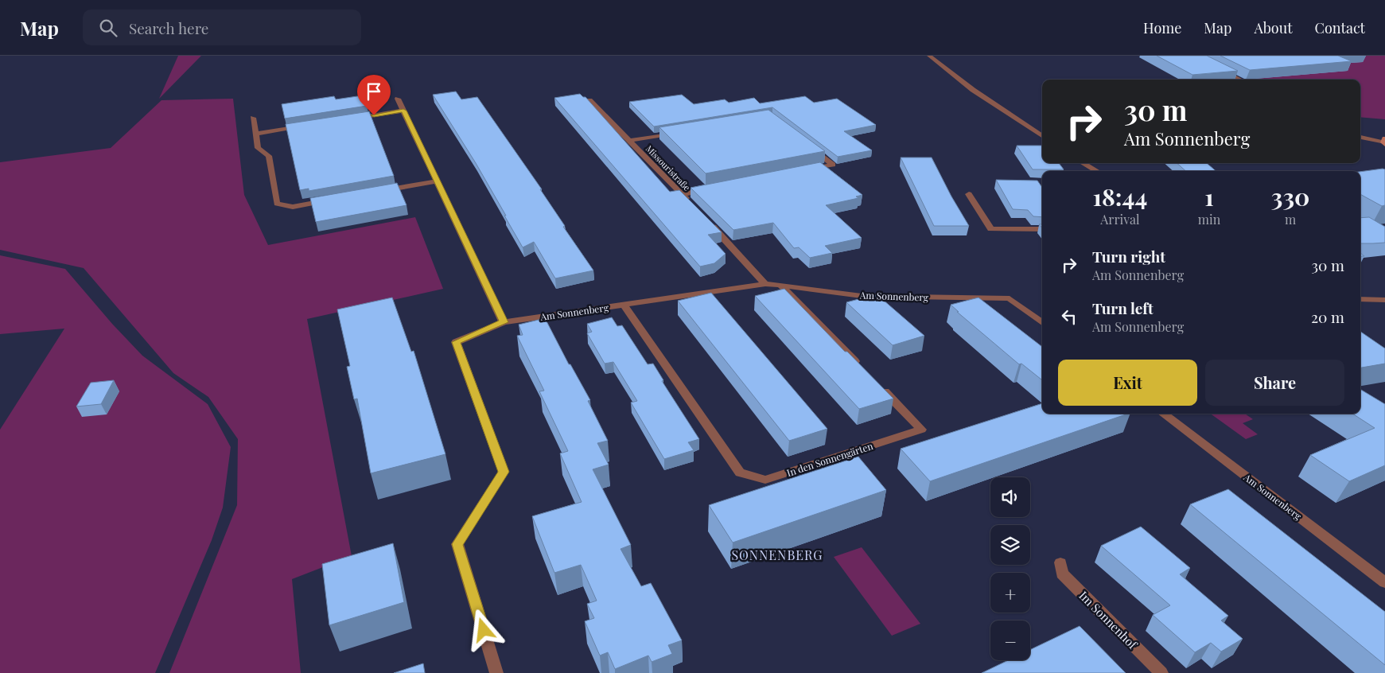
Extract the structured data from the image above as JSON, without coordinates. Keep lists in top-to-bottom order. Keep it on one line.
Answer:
{"streets":{"street":["Missouristraße","Am Sonnenberg","In den Sonnengärten","Im Sonnenhof"]},"crossings":[["Am Sonnenberg","In den Sonnengärten"]],"districts":["SONNENBERG"],"page":{"header":"Map","search":"Search here","nav":["Home","Map","About","Contact"],"turn":["30 m","Am Sonnenberg"],"eta":["18:44","Arrival","1","min","330","m"],"list":[{"name":"Turn right","note":"Am Sonnenberg","value":"30 m"},{"name":"Turn left","note":"Am Sonnenberg","value":"20 m"}],"buttons":["Exit","Share"],"map_buttons":["+","−"]}}
